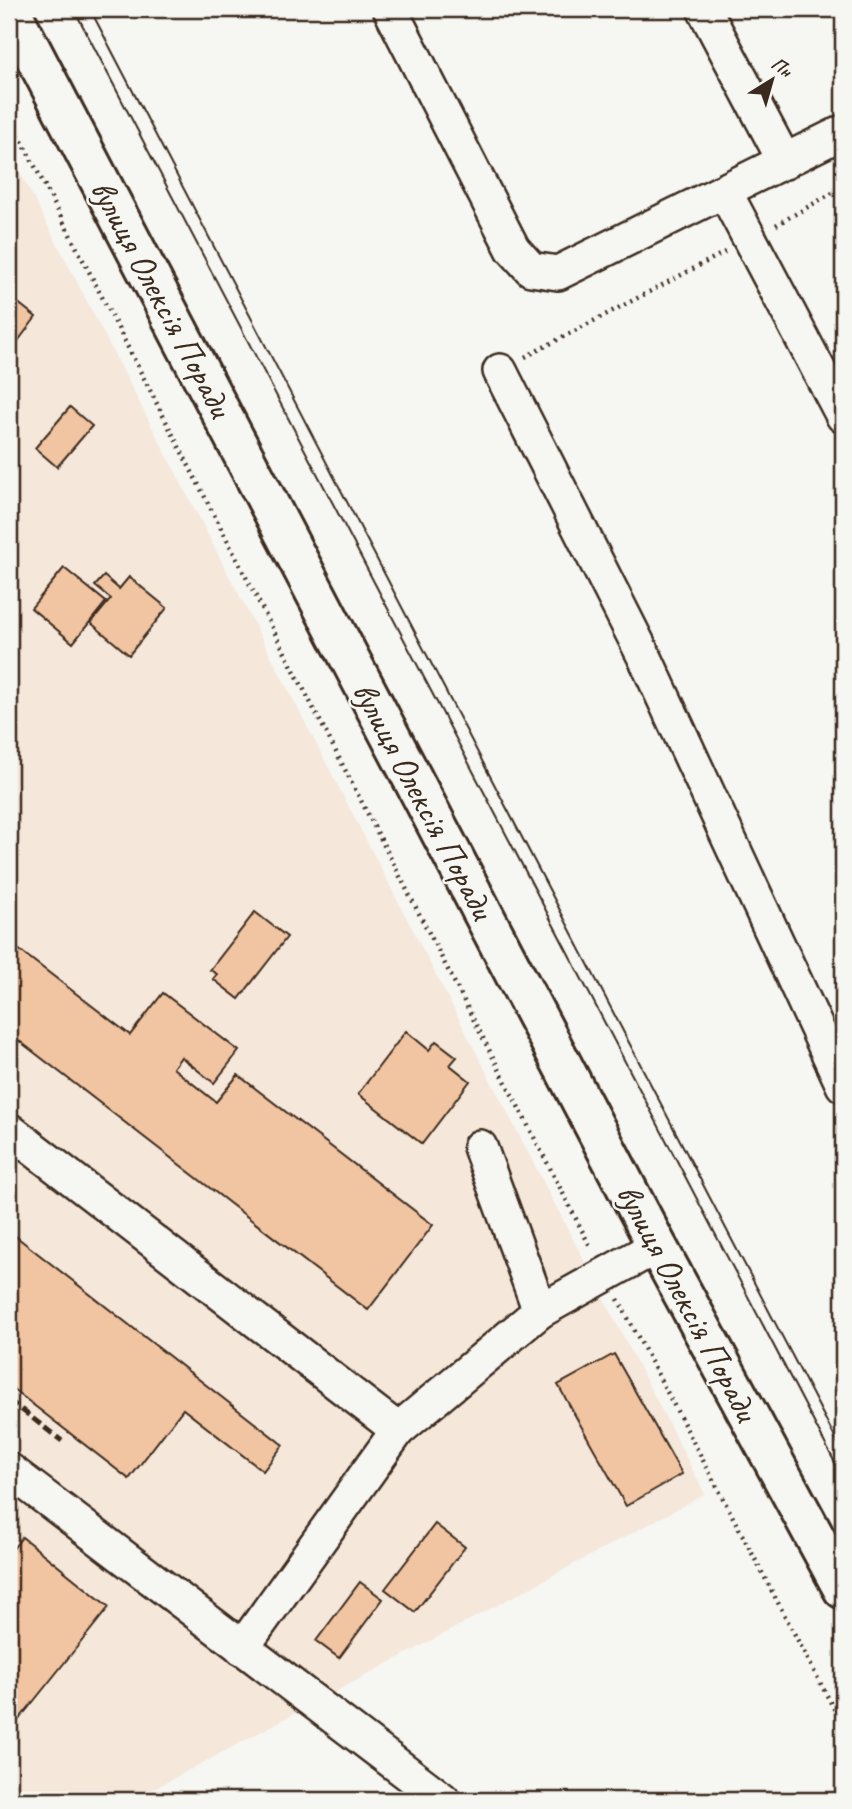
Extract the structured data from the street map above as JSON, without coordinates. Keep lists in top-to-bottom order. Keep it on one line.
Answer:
{"streets":{"main road":["вулиця Олексія Поради"]},"north":"top right"}
